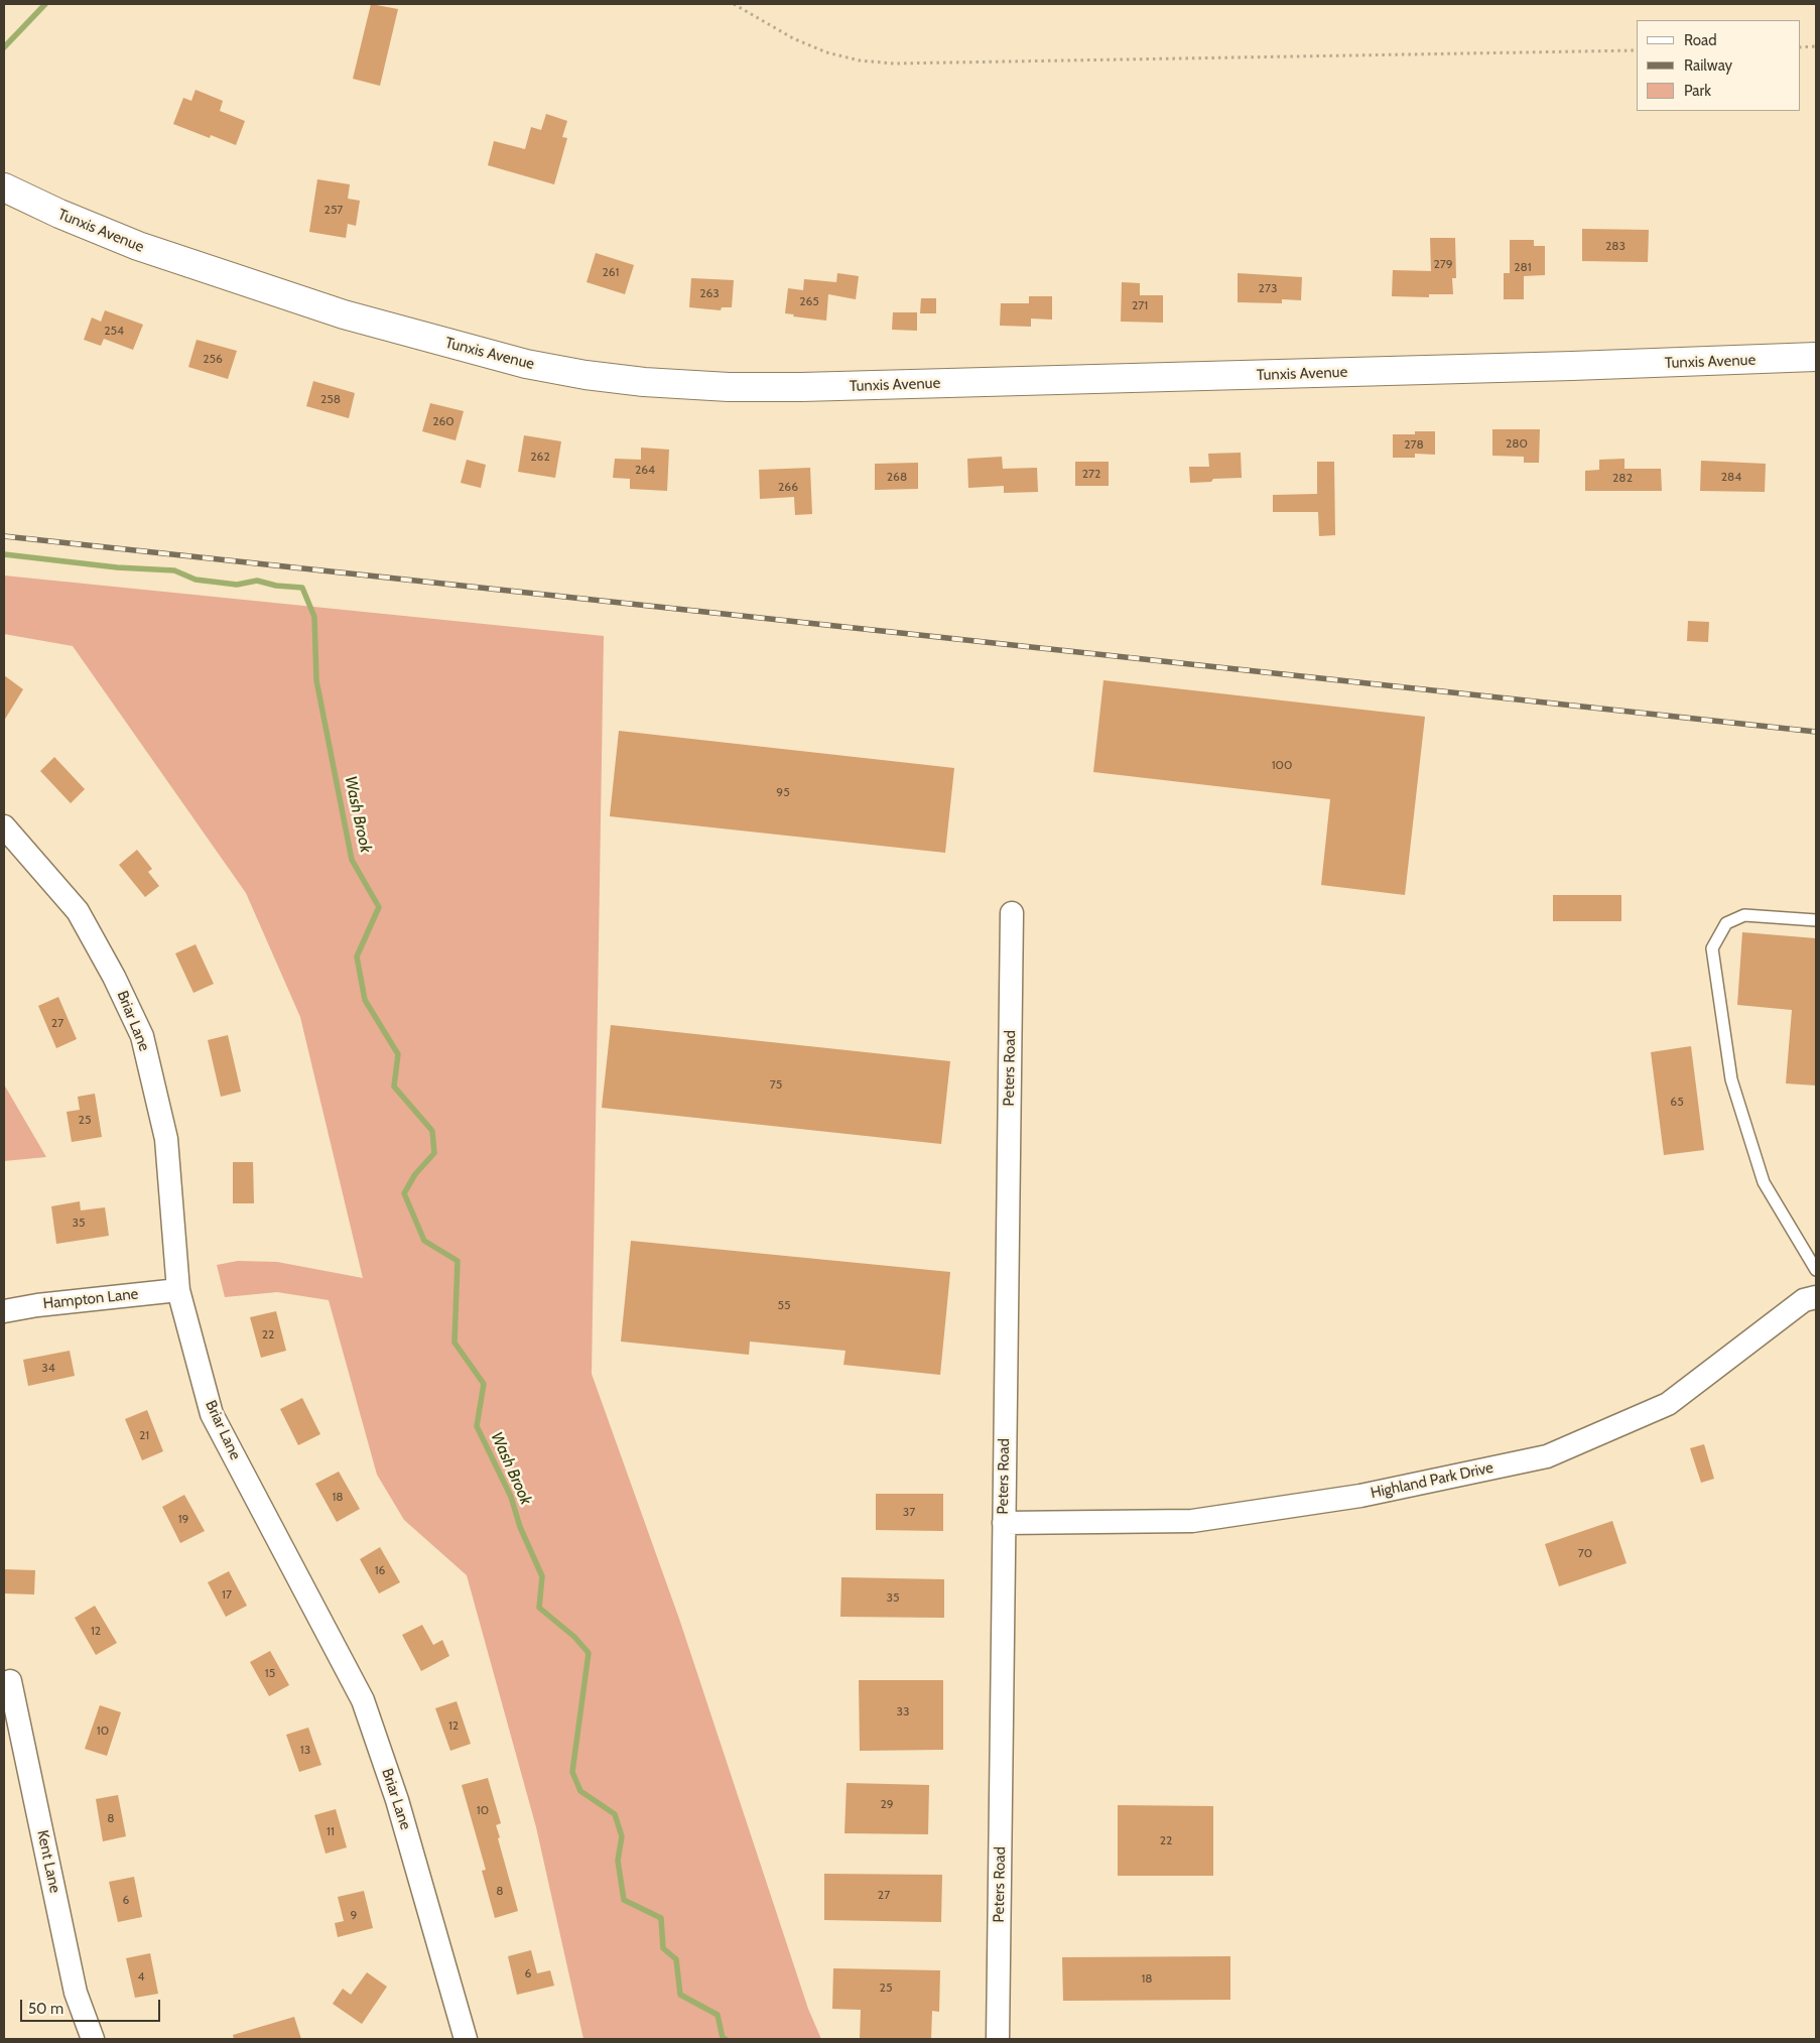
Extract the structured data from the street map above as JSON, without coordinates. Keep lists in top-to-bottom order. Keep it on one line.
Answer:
{"streets":{"main road":["Tunxis Avenue"],"street":["Briar Lane","Peters Road","Hampton Lane","Highland Park Drive","Kent Lane"]},"crossings":[["Briar Lane","Hampton Lane"],["Peters Road","Highland Park Drive"]],"water":["Wash Brook"],"house_numbers":["257","283","279","281","261","273","263","265","271","254","256","258","260","280","278","262","264","272","268","284","282","266","100","95","27","75","65","25","35","55","22","34","21","18","37","19","70","16","17","35","12","15","33","12","10","13","29","10","8","11","22","8","27","6","9","6","4","18","25"],"legend":["Road","Railway","Park"],"scale_bar":"50 m"}
